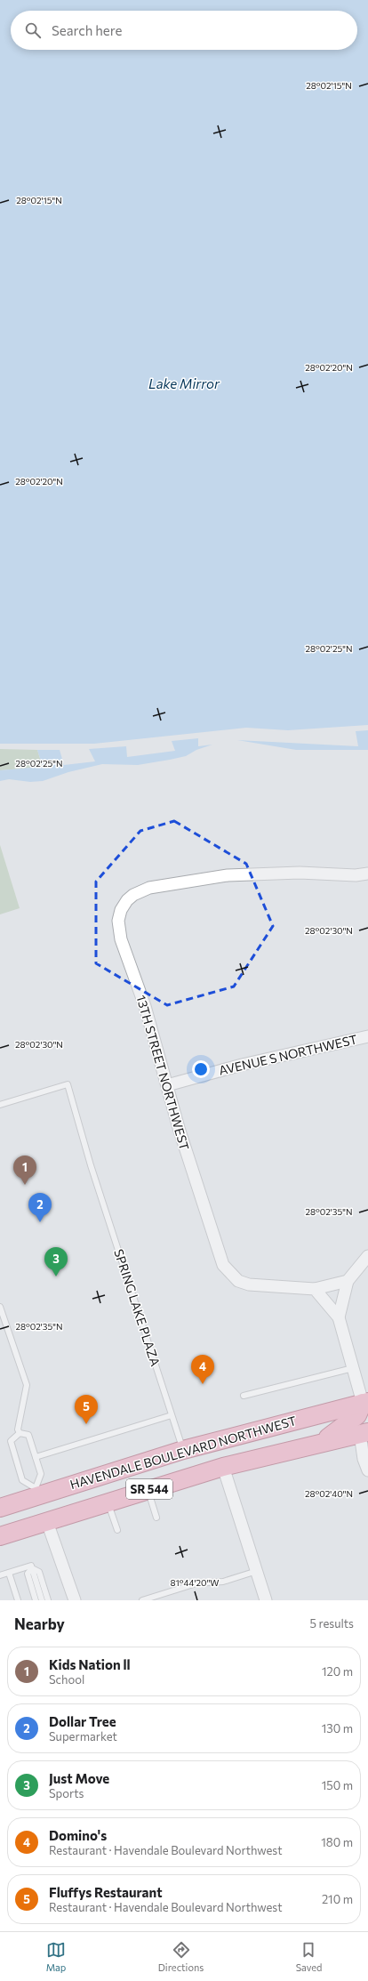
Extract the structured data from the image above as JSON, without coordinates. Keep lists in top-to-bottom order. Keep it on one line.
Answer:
{"streets":{"main road":["HAVENDALE BOULEVARD NORTHWEST","SR 544"],"street":["AVENUE S NORTHWEST","13TH STREET NORTHWEST"],"lane":["SPRING LAKE PLAZA"]},"crossings":[["AVENUE S NORTHWEST","13TH STREET NORTHWEST"],["SPRING LAKE PLAZA","HAVENDALE BOULEVARD NORTHWEST"]],"water":["Lake Mirror"],"page":{"search":"Search here","pins":["1","2","3","4","5"],"heading":["Nearby","5 results"],"list":[{"mark":"1","name":"Kids Nation ll","note":"School","value":"120 m"},{"mark":"2","name":"Dollar Tree","note":"Supermarket","value":"130 m"},{"mark":"3","name":"Just Move","note":"Sports","value":"150 m"},{"mark":"4","name":"Domino's","note":"Restaurant · Havendale Boulevard Northwest","value":"180 m"},{"mark":"5","name":"Fluffys Restaurant","note":"Restaurant · Havendale Boulevard Northwest","value":"210 m"}],"nav":["Map","Directions","Saved"]},"coordinates":["28°02'15\"N","28°02'20\"N","28°02'25\"N","28°02'30\"N","28°02'35\"N","28°02'40\"N","81°44'20\"W"]}
